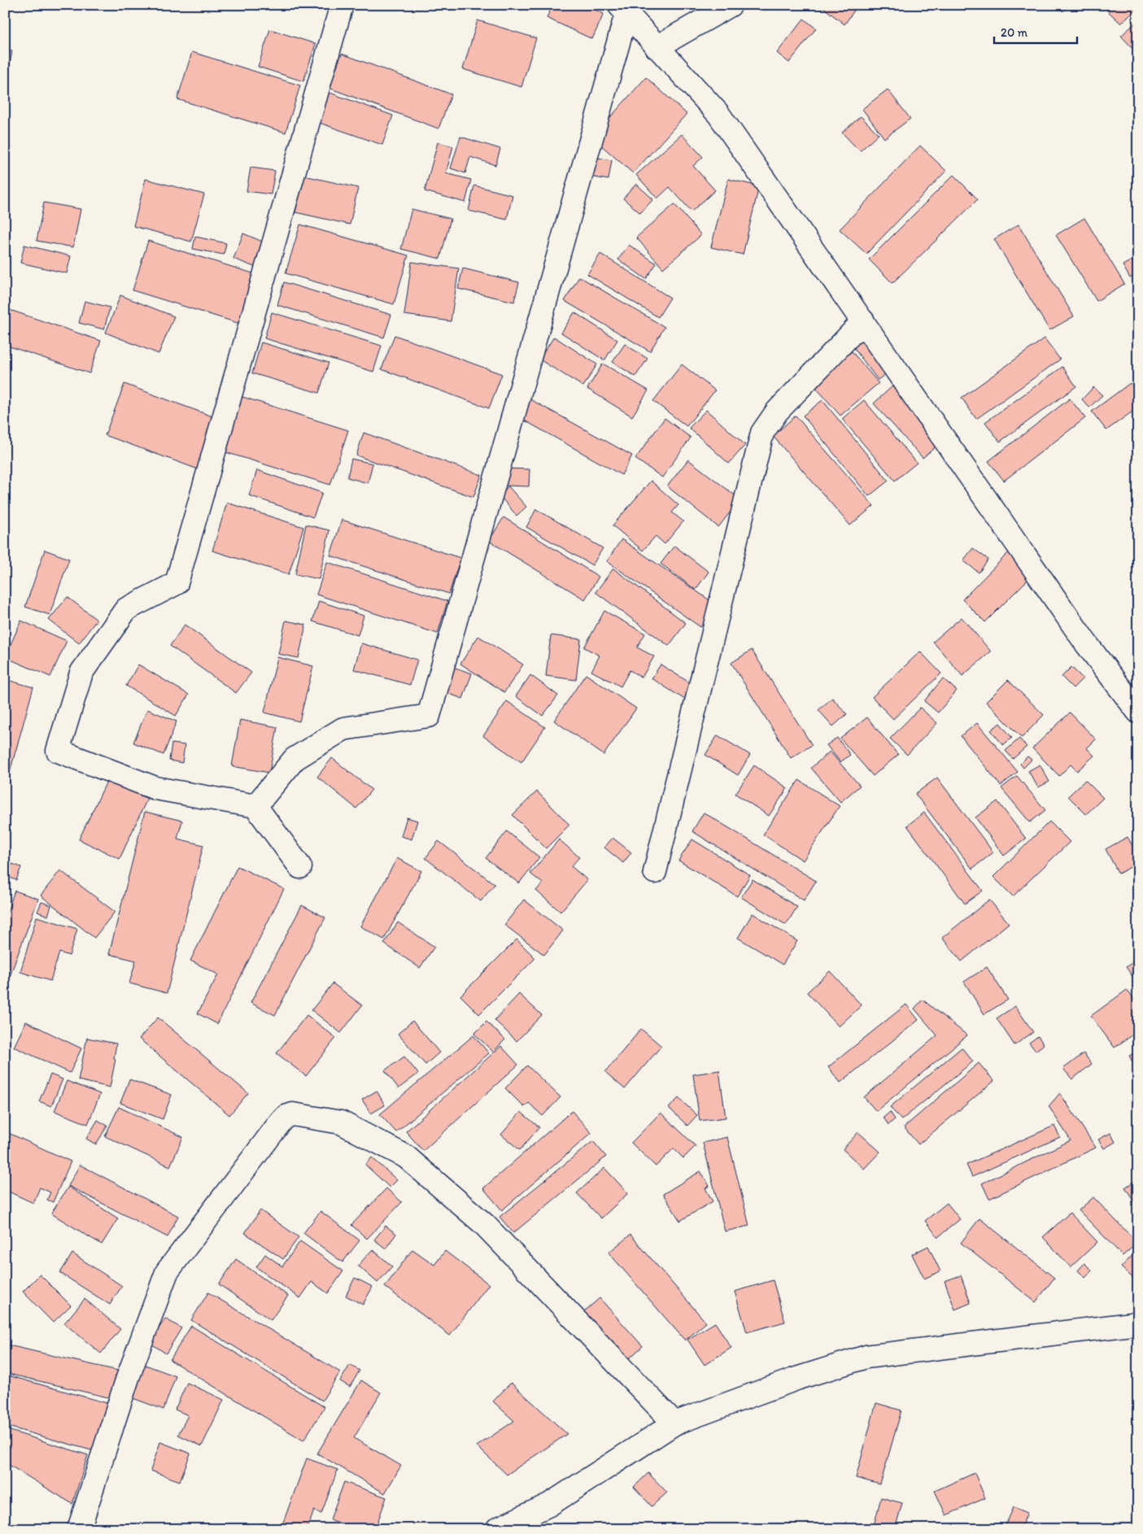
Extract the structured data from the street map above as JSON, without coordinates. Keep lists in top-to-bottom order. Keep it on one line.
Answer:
{"scale_bar":"20 m"}
